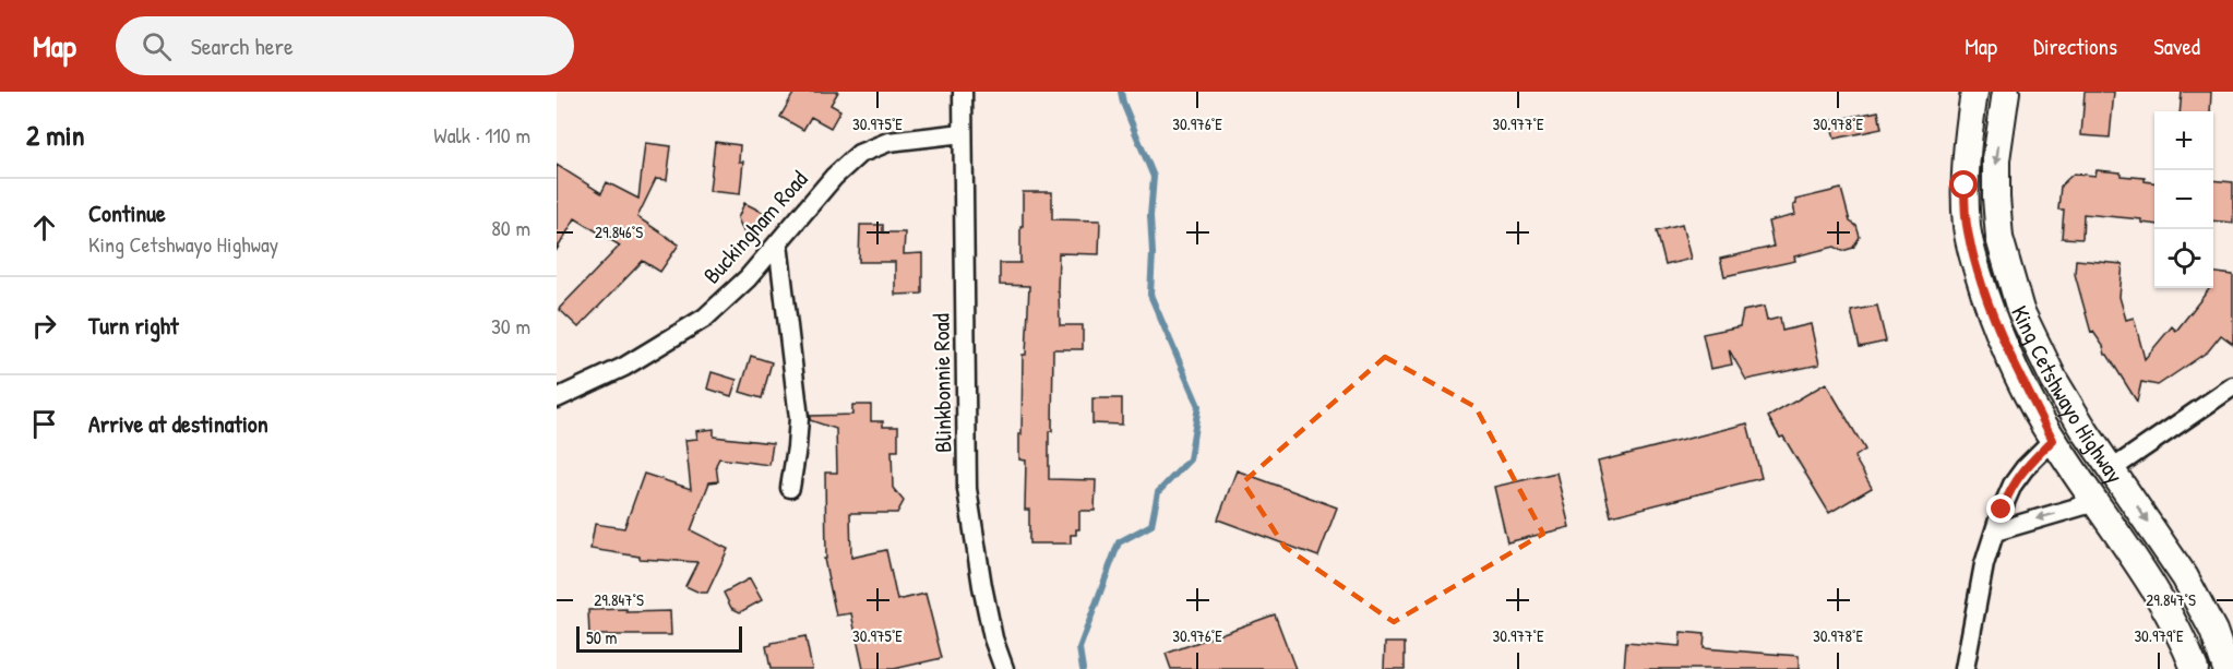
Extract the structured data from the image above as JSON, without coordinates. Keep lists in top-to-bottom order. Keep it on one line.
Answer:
{"streets":{"main road":["King Cetshwayo Highway"],"street":["Buckingham Road","Blinkbonnie Road"]},"crossings":[["Buckingham Road","Blinkbonnie Road"]],"scale_bar":"50 m","page":{"header":"Map","search":"Search here","nav":["Map","Directions","Saved"],"heading":["2 min","Walk · 110 m"],"map_buttons":["+","−"],"list":[["Continue","King Cetshwayo Highway","80 m"],["Turn right","30 m"],"Arrive at destination"],"scale":"50 m"},"coordinates":["30.975°E","30.976°E","30.977°E","30.978°E","29.846°S","29.847°S","30.979°E"]}
